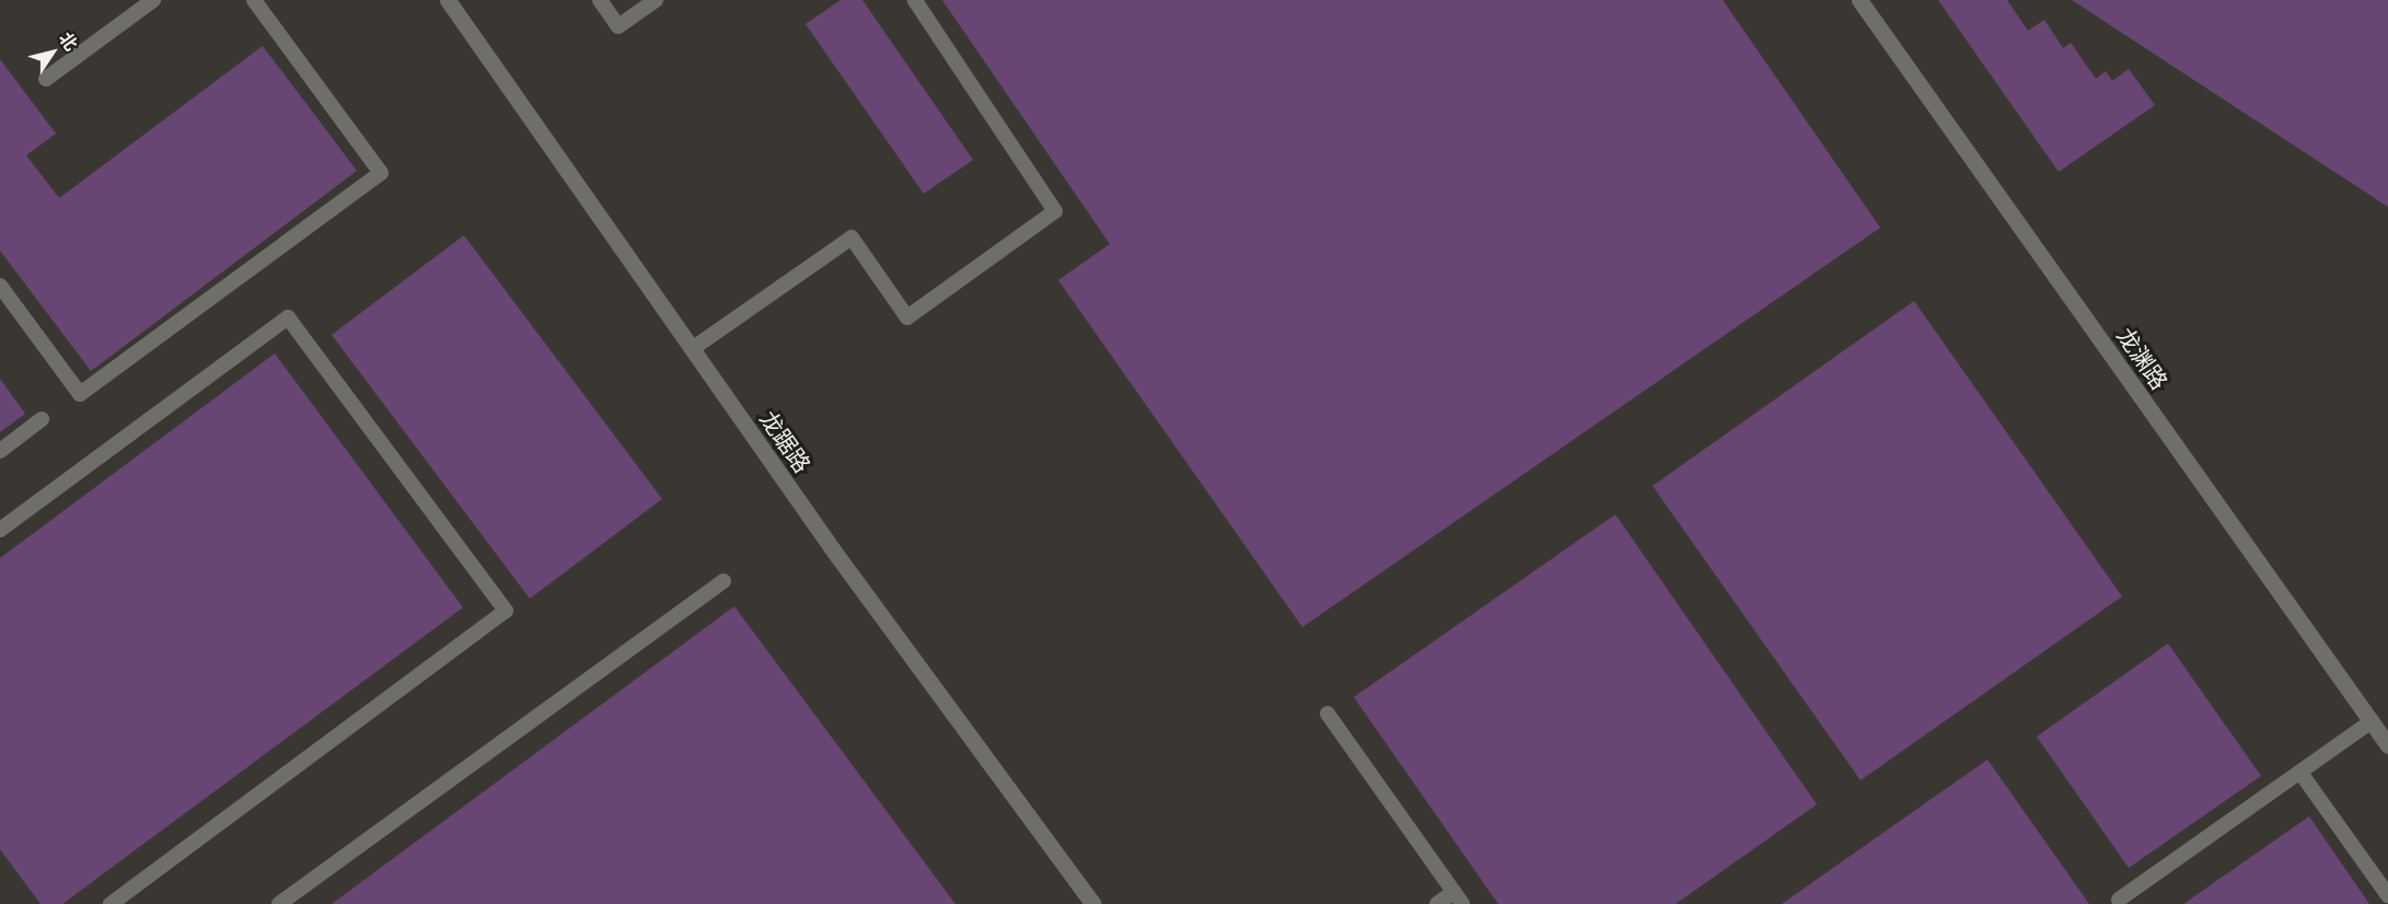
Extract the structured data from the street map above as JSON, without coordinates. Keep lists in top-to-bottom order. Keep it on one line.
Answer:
{"streets":{"street":["龙渊路","龙踞路"]},"north":"top right"}
